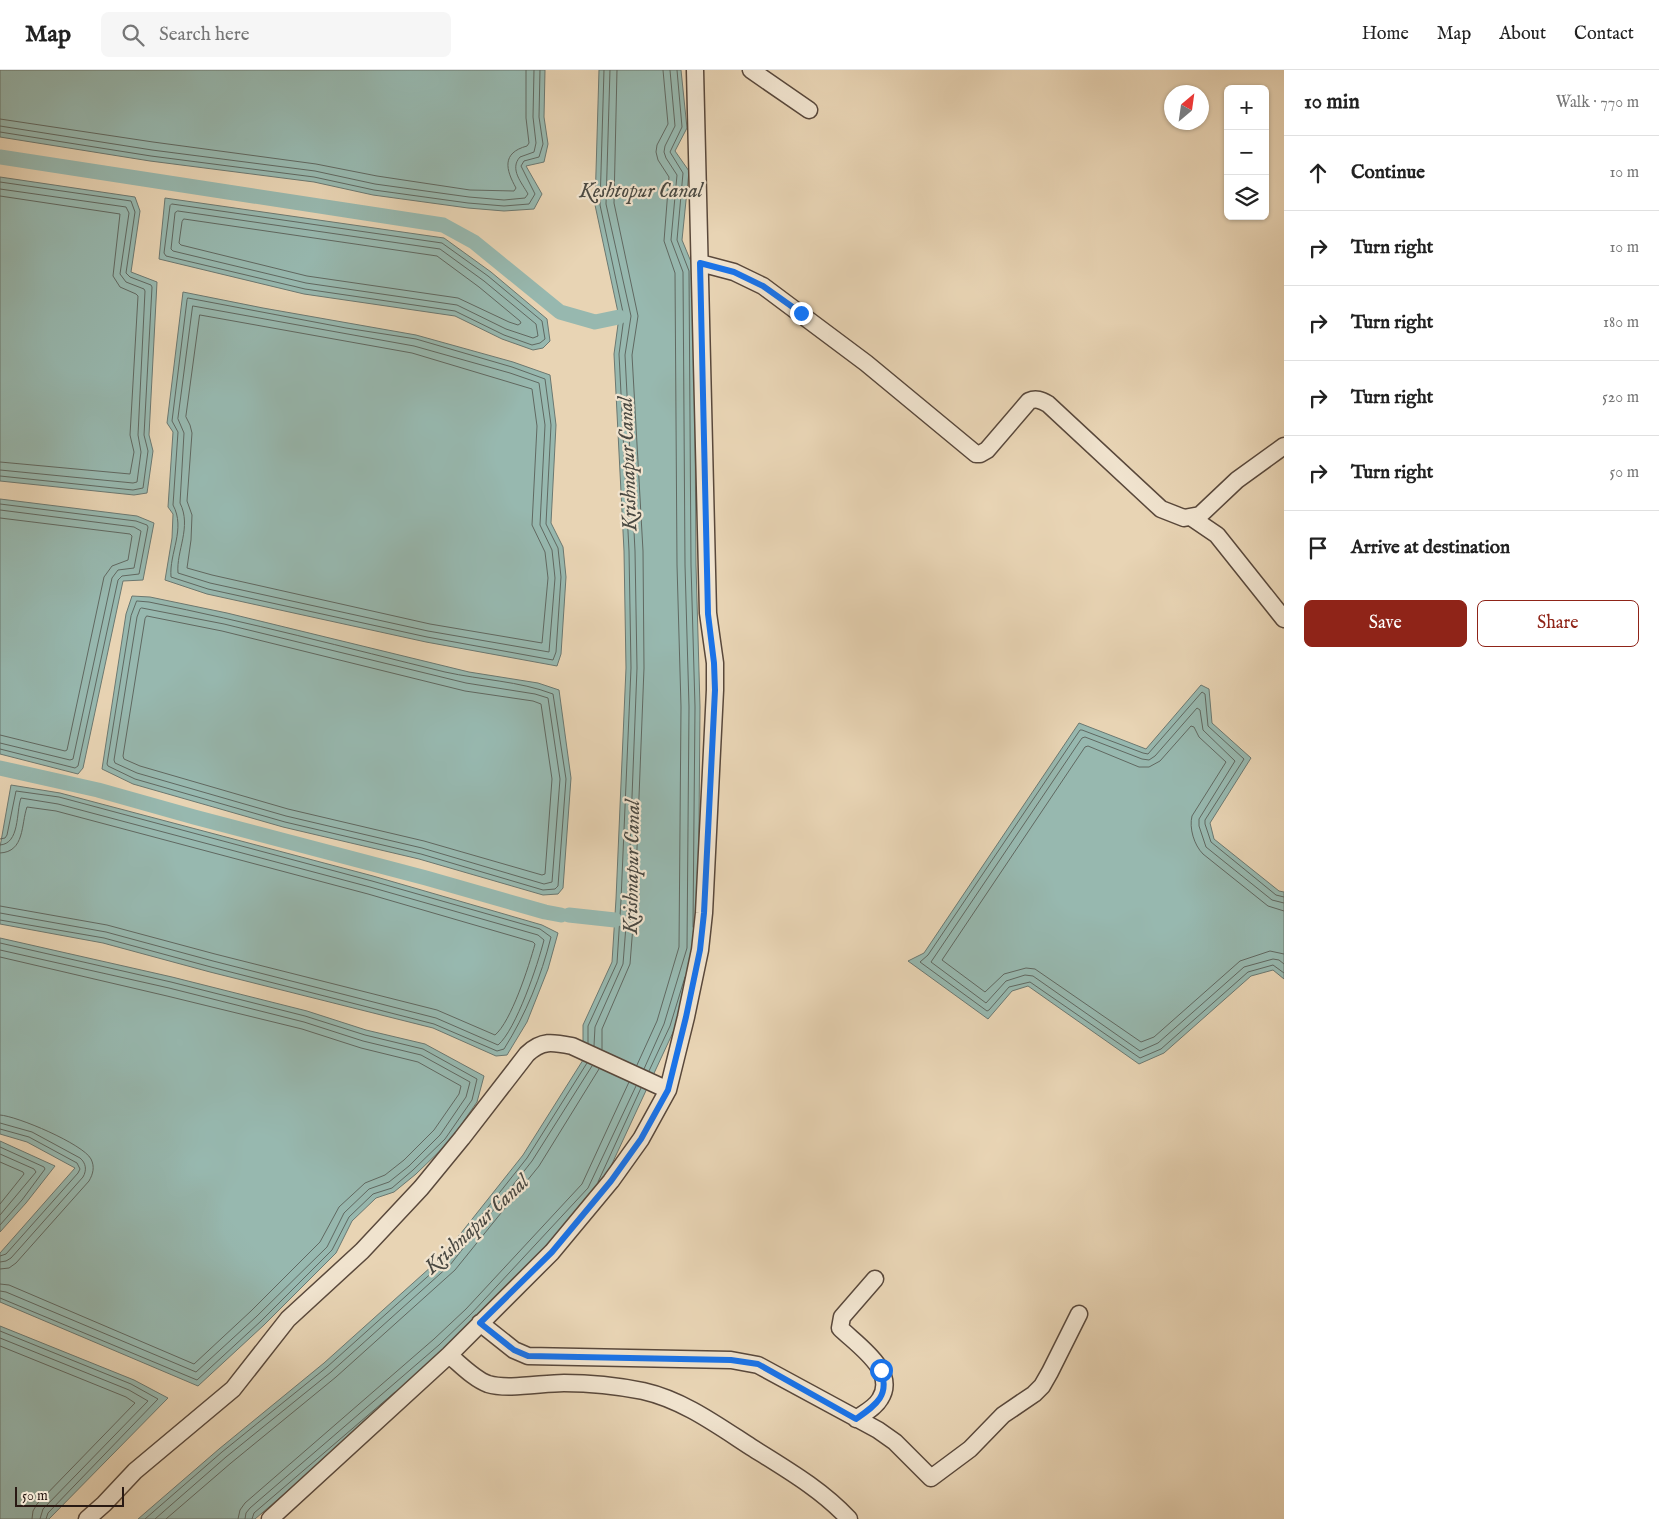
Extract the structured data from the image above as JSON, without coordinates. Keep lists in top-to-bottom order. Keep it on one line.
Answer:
{"water":["Keshtopur Canal","Krishnapur Canal"],"scale_bar":"50 m","north":"top right","page":{"header":"Map","search":"Search here","nav":["Home","Map","About","Contact"],"heading":["10 min","Walk · 770 m"],"map_buttons":["+","−"],"list":[["Continue","10 m"],["Turn right","10 m"],["Turn right","180 m"],["Turn right","520 m"],["Turn right","50 m"],"Arrive at destination"],"buttons":["Save","Share"],"scale":"50 m"}}
